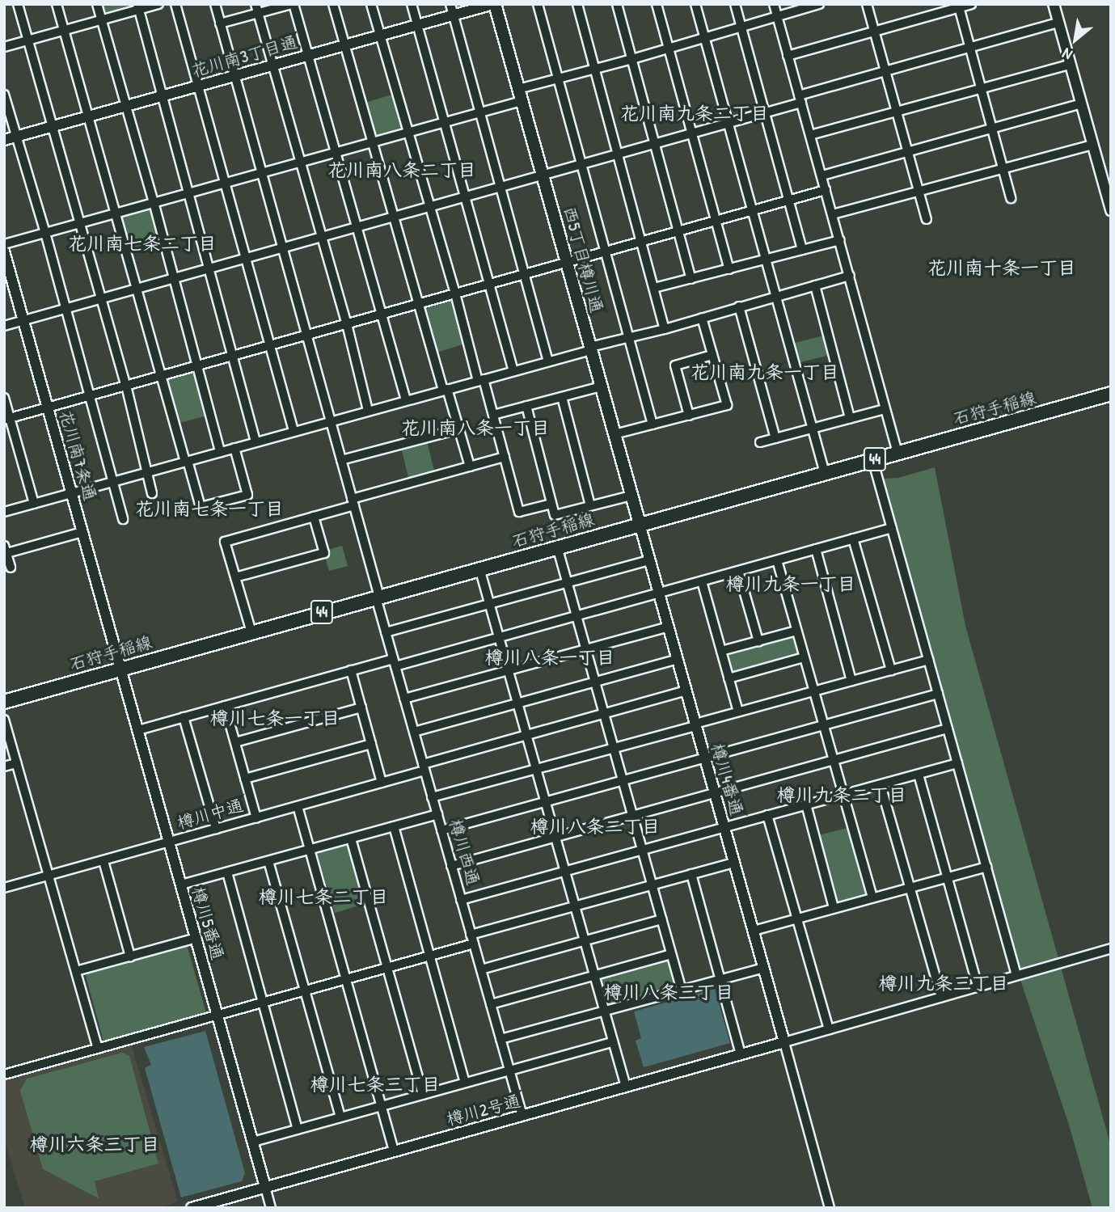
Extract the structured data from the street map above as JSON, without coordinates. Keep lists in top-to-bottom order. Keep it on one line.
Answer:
{"streets":{"main road":["西5丁目樽川通","石狩手稲線","44"],"street":["花川南3丁目通","花川南7条通","樽川4番通","樽川中通","樽川西通","樽川5番通","樽川2号通"]},"crossings":[["花川南3丁目通","西5丁目樽川通"],["花川南3丁目通","樽川西通"],["西5丁目樽川通","石狩手稲線"],["西5丁目樽川通","樽川4番通"],["石狩手稲線","花川南7条通"],["石狩手稲線","樽川4番通"],["石狩手稲線","樽川西通"],["石狩手稲線","樽川5番通"],["花川南7条通","樽川5番通"],["樽川4番通","樽川中通"],["樽川4番通","樽川2号通"],["樽川中通","樽川西通"],["樽川中通","樽川5番通"],["樽川西通","樽川2号通"],["樽川5番通","樽川2号通"]],"districts":["花川南九条二丁目","花川南八条二丁目","花川南七条二丁目","花川南十条一丁目","花川南九条一丁目","花川南八条一丁目","花川南七条一丁目","樽川九条一丁目","樽川八条一丁目","樽川七条一丁目","樽川九条二丁目","樽川八条二丁目","樽川七条二丁目","樽川九条三丁目","樽川八条三丁目","樽川七条三丁目","樽川六条三丁目"],"north":"bottom left"}
